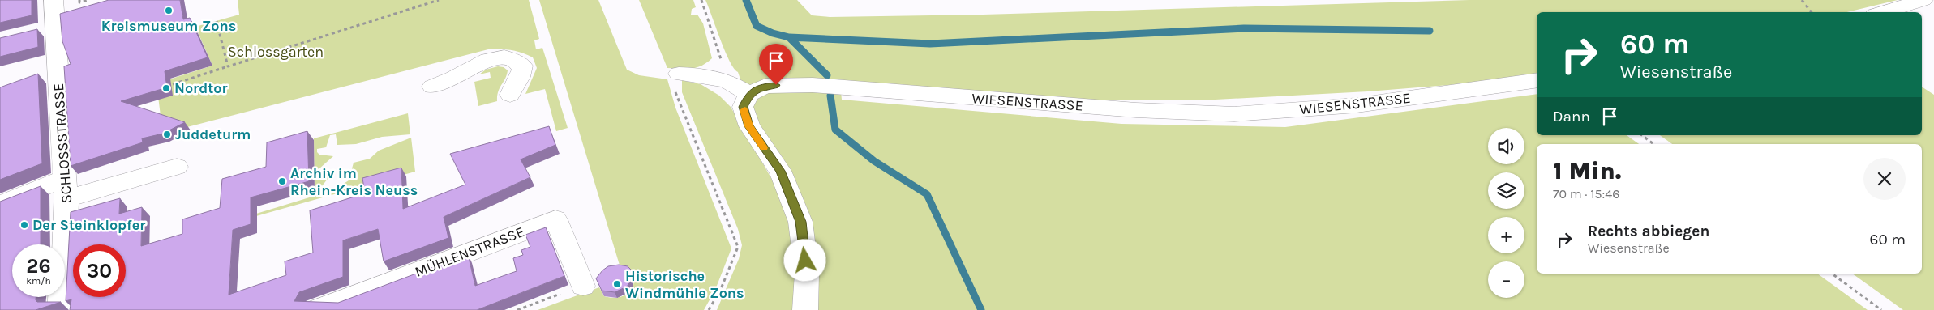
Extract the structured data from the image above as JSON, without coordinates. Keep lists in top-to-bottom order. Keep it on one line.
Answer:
{"streets":{"street":["WIESENSTRASSE","SCHLOSSSTRASSE","MÜHLENSTRASSE"]},"parks":["Schlossgarten"],"places":["Kreismuseum Zons","Nordtor","Juddeturm","Archiv im Rhein-Kreis Neuss","Der Steinklopfer","Historische Windmühle Zons"],"page":{"turn":["60 m","Wiesenstraße"],"then":"Dann","map_buttons":["+","−"],"heading":["1 Min.","70 m · 15:46"],"list":[{"name":"Rechts abbiegen","note":"Wiesenstraße","value":"60 m"}],"speed":"26 km/h","limit":"30"}}
